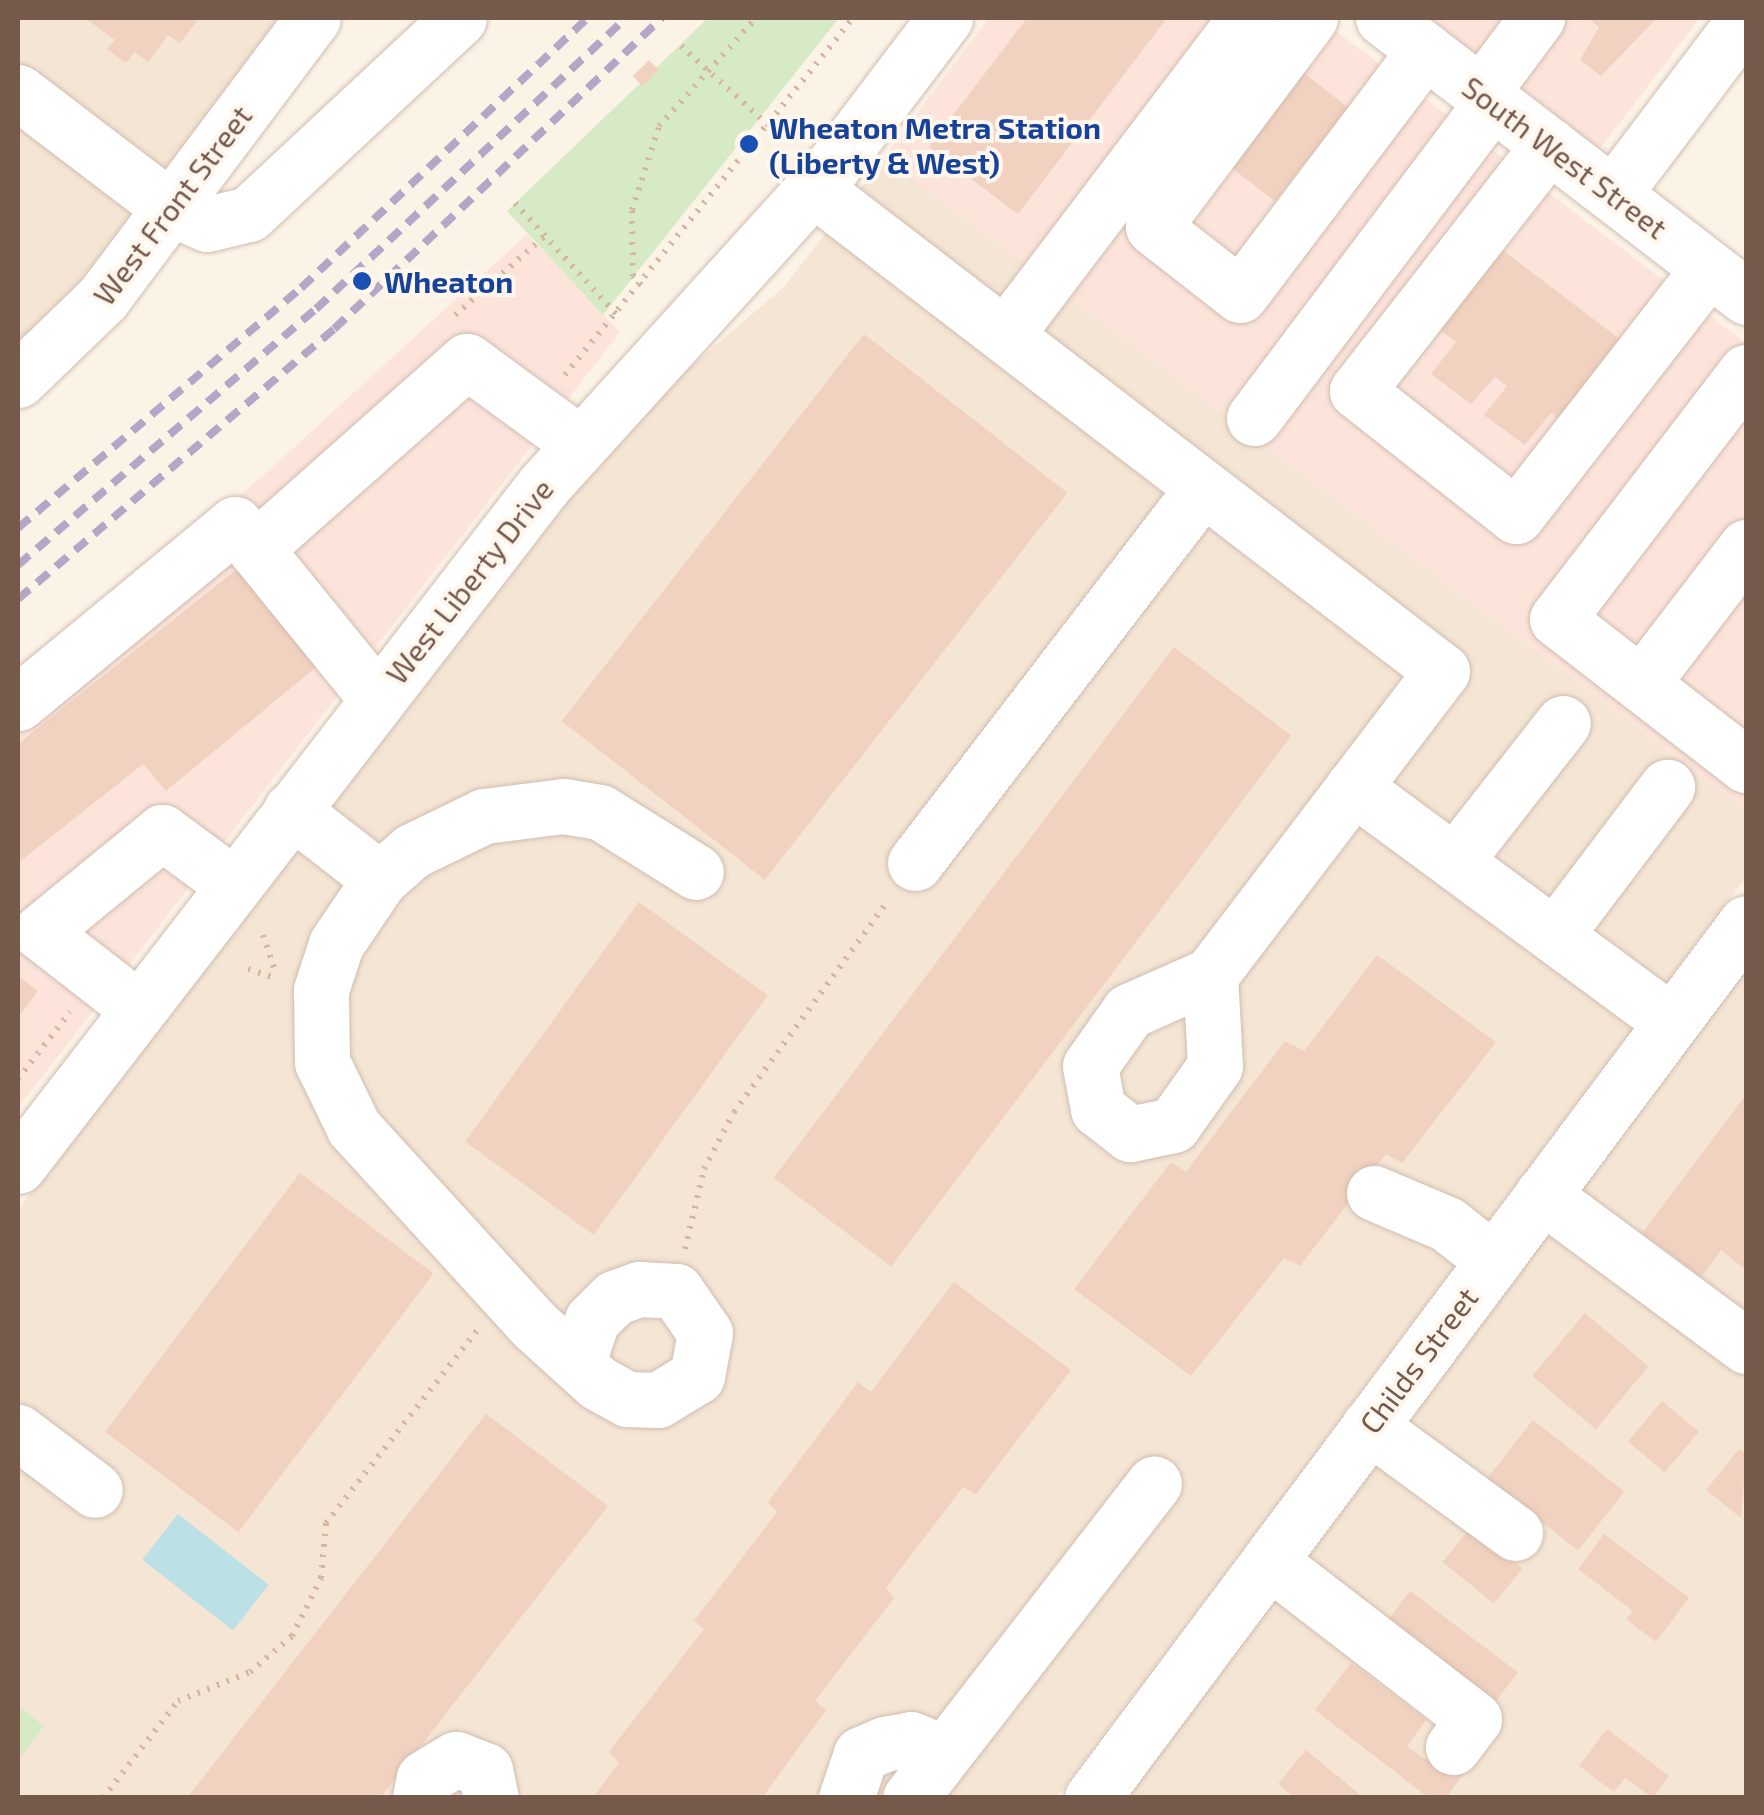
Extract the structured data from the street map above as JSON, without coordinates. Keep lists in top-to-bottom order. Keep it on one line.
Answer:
{"streets":{"street":["South West Street","West Front Street","West Liberty Drive","Childs Street"]},"places":["Wheaton Metra Station (Liberty & West)","Wheaton"]}
